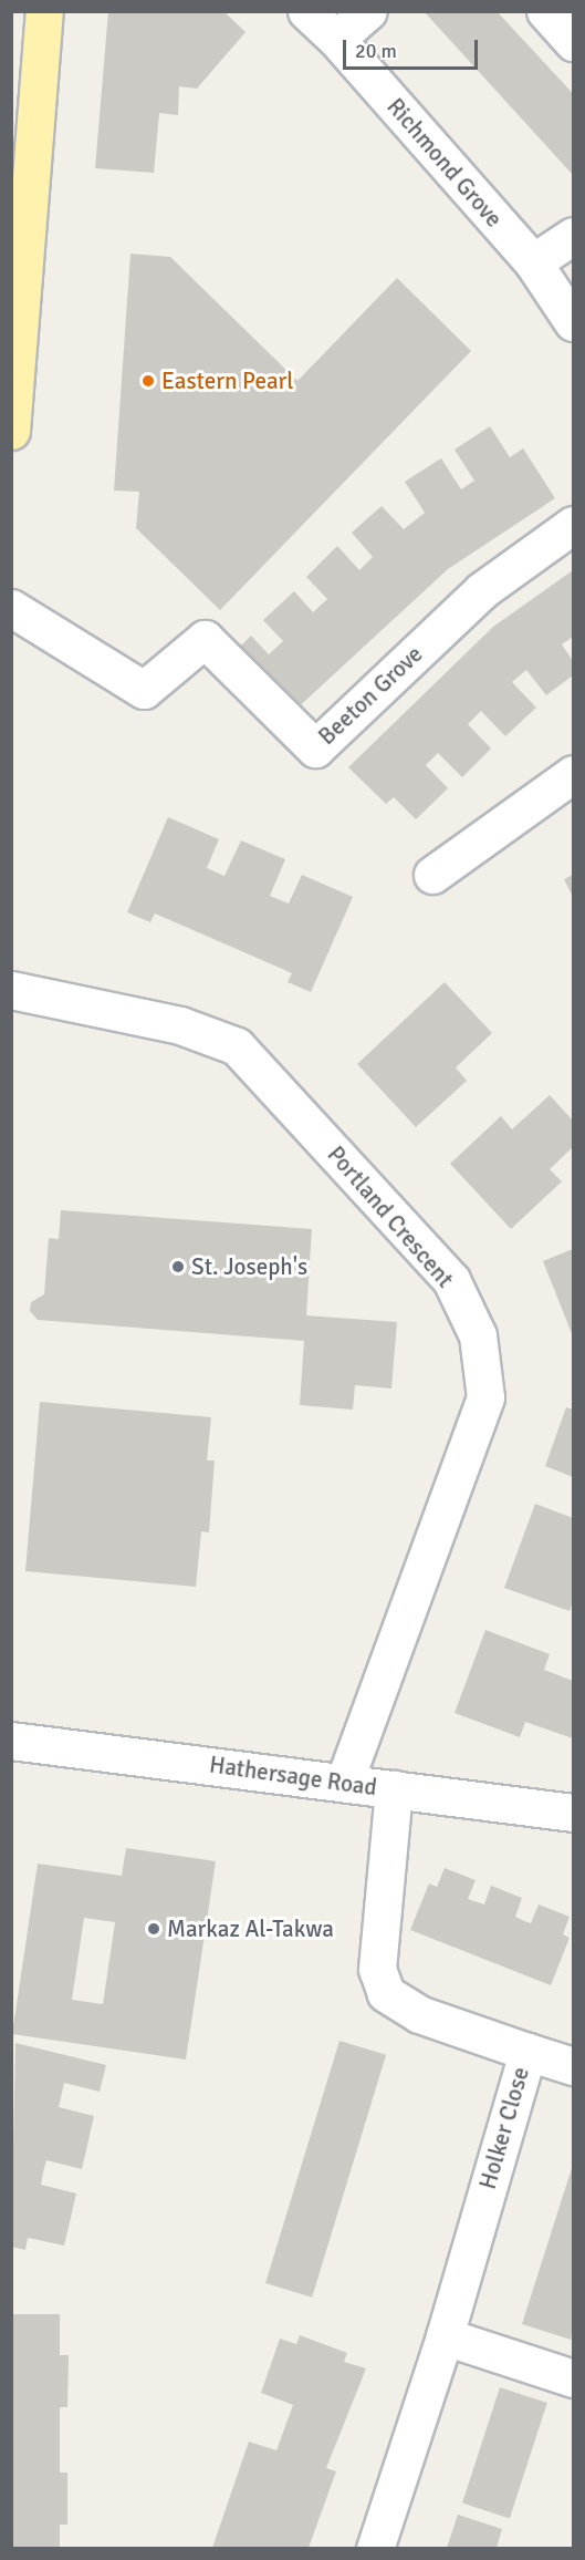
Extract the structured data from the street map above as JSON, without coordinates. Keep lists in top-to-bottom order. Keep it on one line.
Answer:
{"streets":{"street":["Richmond Grove","Beeton Grove","Portland Crescent","Hathersage Road","Holker Close"]},"crossings":[["Portland Crescent","Hathersage Road"],["Hathersage Road","Holker Close"]],"places":["Eastern Pearl","St. Joseph's","Markaz Al-Takwa"],"scale_bar":"20 m"}
